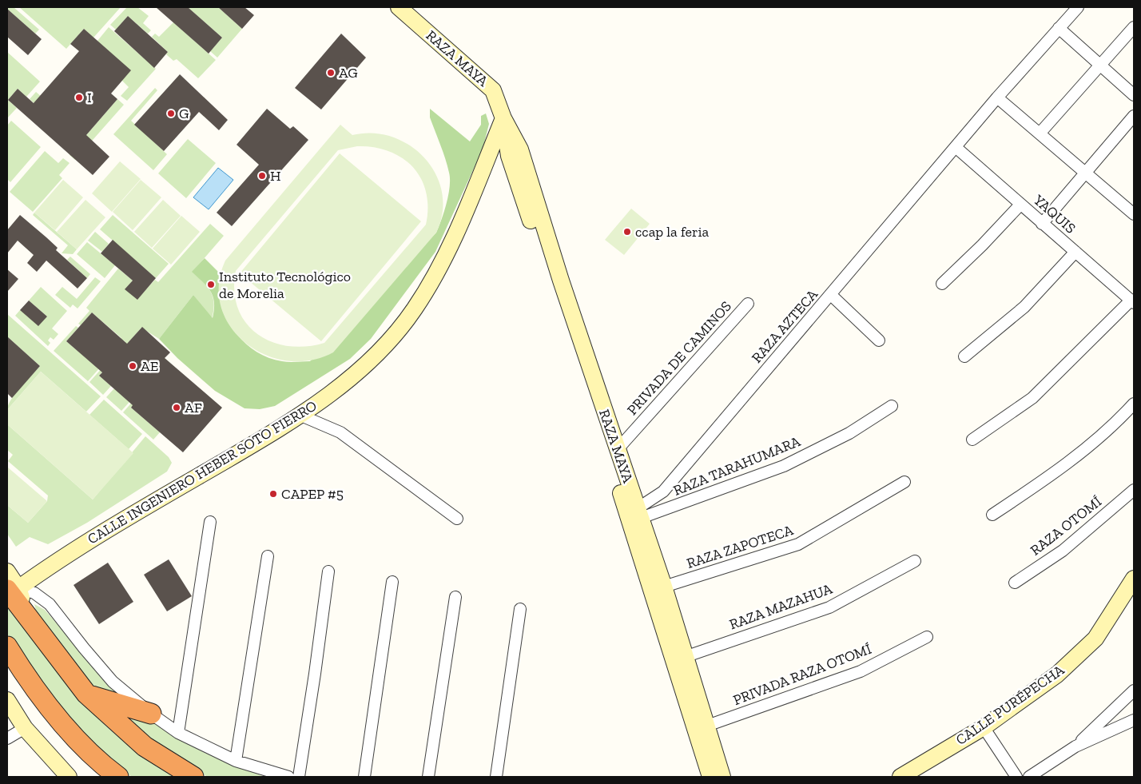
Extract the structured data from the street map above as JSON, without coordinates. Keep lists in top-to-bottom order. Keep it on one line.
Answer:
{"streets":{"street":["RAZA MAYA","YAQUIS","RAZA AZTECA","PRIVADA DE CAMINOS","RAZA TARAHUMARA","CALLE INGENIERO HEBER SOTO FIERRO","RAZA OTOMÍ","RAZA ZAPOTECA","RAZA MAZAHUA","PRIVADA RAZA OTOMÍ","CALLE PURÉPECHA"]},"crossings":[["RAZA MAYA","RAZA AZTECA"],["RAZA MAYA","PRIVADA DE CAMINOS"],["RAZA MAYA","RAZA TARAHUMARA"],["RAZA MAYA","CALLE INGENIERO HEBER SOTO FIERRO"],["RAZA MAYA","RAZA ZAPOTECA"],["RAZA MAYA","RAZA MAZAHUA"],["RAZA MAYA","PRIVADA RAZA OTOMÍ"],["YAQUIS","RAZA AZTECA"],["RAZA AZTECA","RAZA TARAHUMARA"]],"places":["AG","I","G","H","ccap la feria","Instituto Tecnológico de Morelia","AE","AF","CAPEP #5"]}
